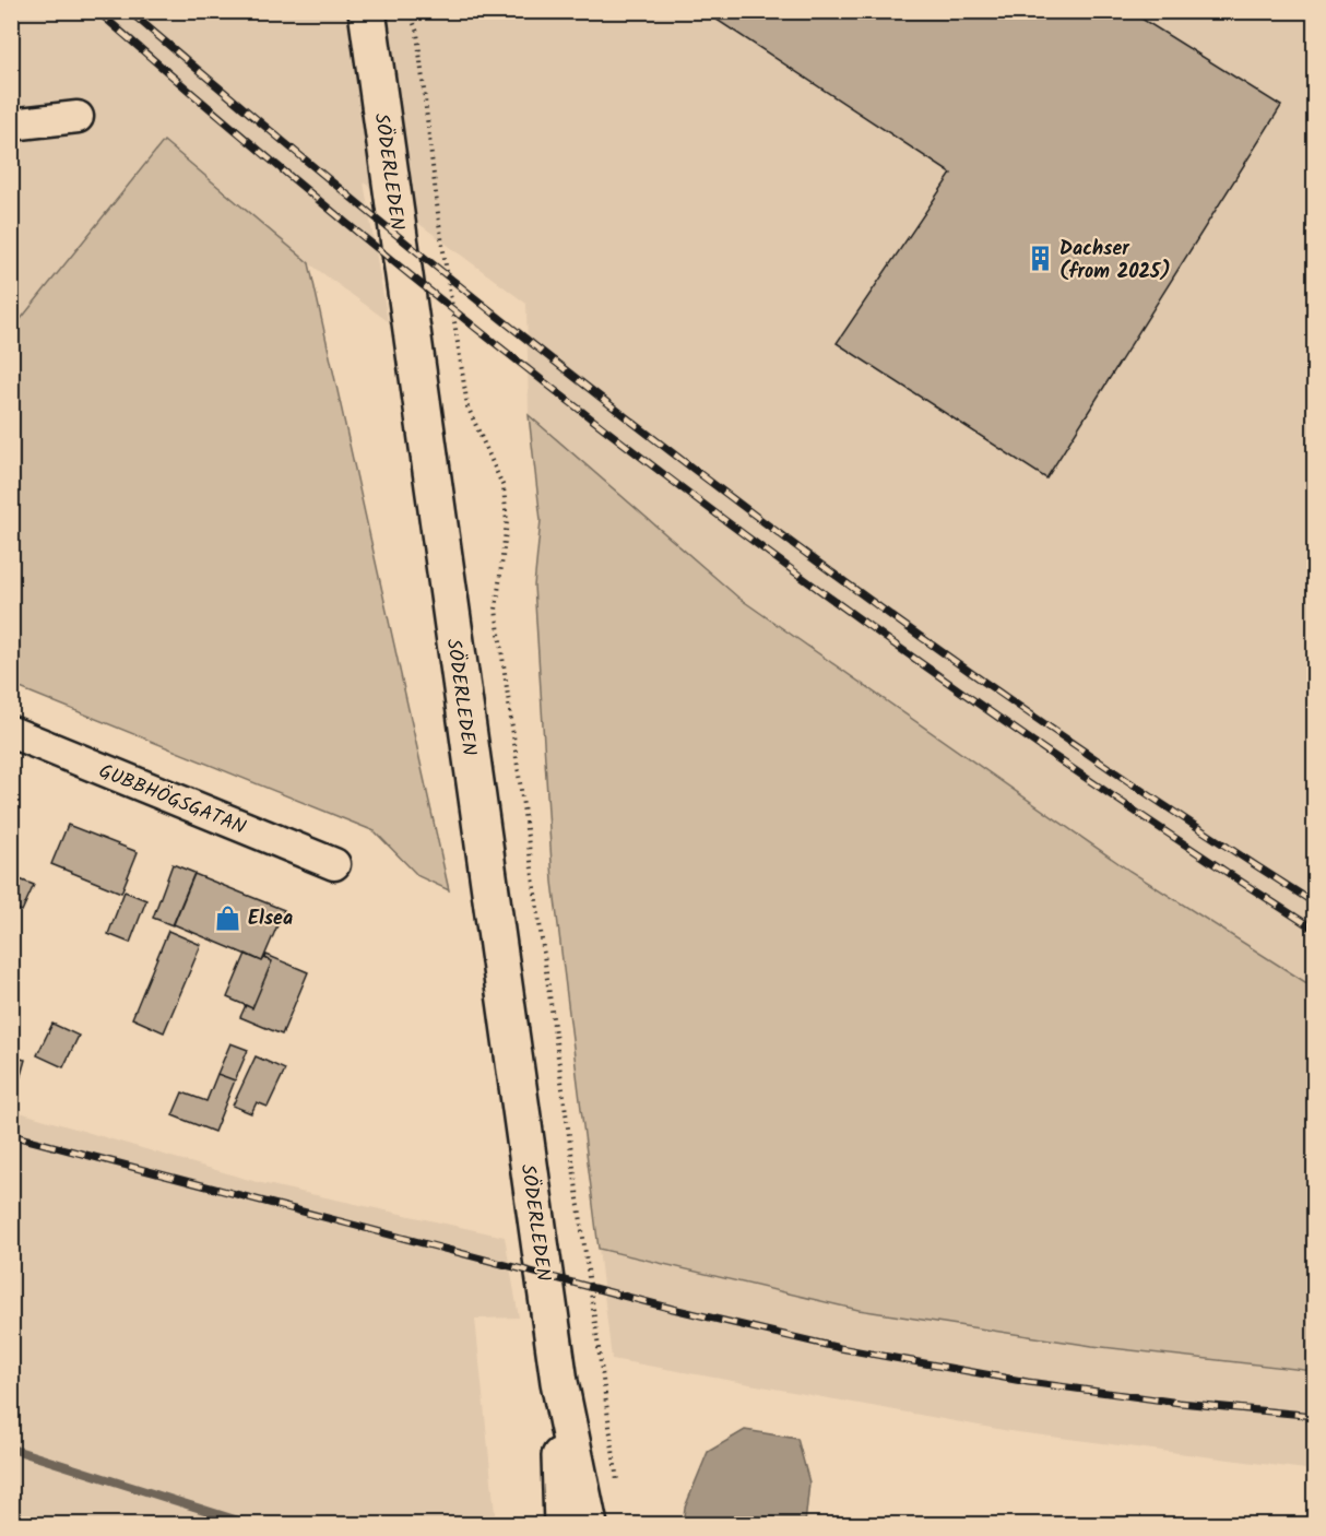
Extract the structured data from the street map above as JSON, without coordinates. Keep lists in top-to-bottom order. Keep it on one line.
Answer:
{"streets":{"street":["SÖDERLEDEN","GUBBHÖGSGATAN"]},"places":{"building":["Dachser (from 2025)"],"shop":["Elsea"]}}
